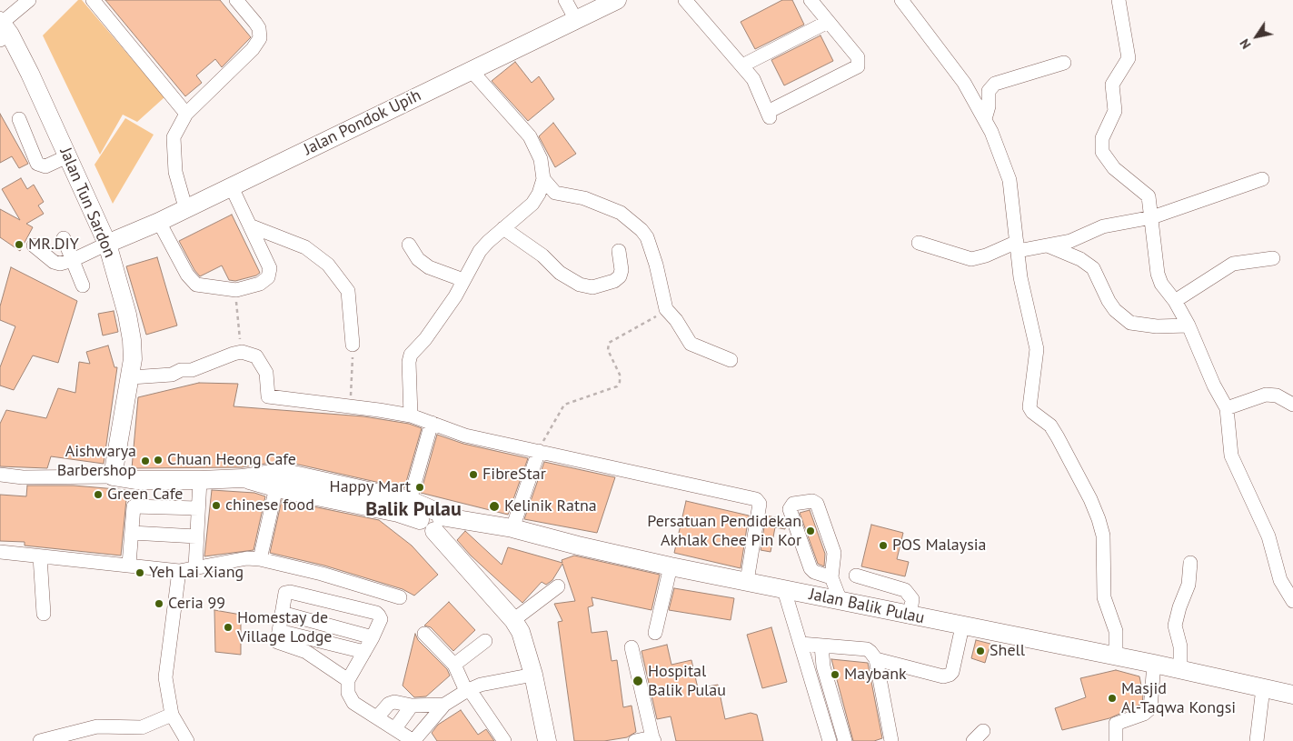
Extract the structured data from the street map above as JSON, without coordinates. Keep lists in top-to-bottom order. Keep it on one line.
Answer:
{"streets":{"main road":["Jalan Pondok Upih","Jalan Tun Sardon","Jalan Balik Pulau"]},"crossings":[["Jalan Pondok Upih","Jalan Tun Sardon"],["Jalan Tun Sardon","Jalan Balik Pulau"]],"districts":["Balik Pulau"],"places":["MR.DIY","Chuan Heong Cafe","Aishwarya Barbershop","FibreStar","Happy Mart","Green Cafe","chinese food","Kelinik Ratna","Persatuan Pendidekan Akhlak Chee Pin Kor","POS Malaysia","Yeh Lai Xiang","Ceria 99","Homestay de Village Lodge","Shell","Maybank","Hospital Balik Pulau","Masjid Al-Taqwa Kongsi"],"north":"bottom left"}
